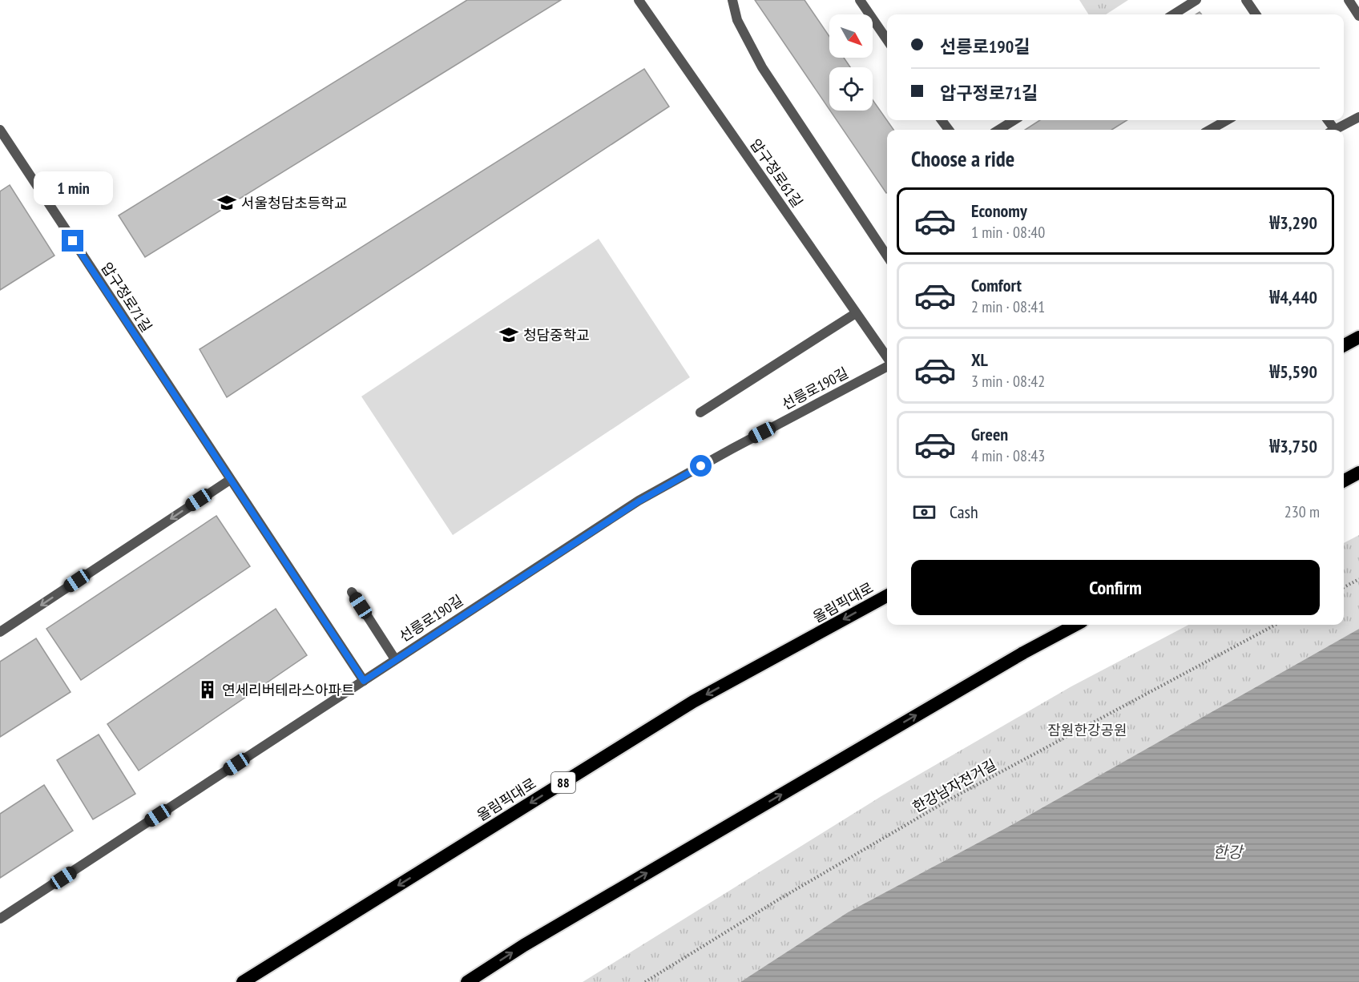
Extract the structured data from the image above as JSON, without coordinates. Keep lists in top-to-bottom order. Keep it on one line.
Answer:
{"streets":{"highway":["올림픽대로","88"],"street":["압구정로61길","압구정로71길","선릉로190길"],"path":["한강남자전거길"]},"crossings":[["압구정로71길","선릉로190길"]],"one_way":["올림픽대로"],"water":["한강"],"parks":["잠원한강공원"],"places":{"school or university":["서울청담초등학교","청담중학교"],"building":["연세리버테라스아파트"]},"north":"bottom right","page":{"banner":["선릉로190길","압구정로71길"],"heading":"Choose a ride","bubble":"1 min","list":[{"name":"Economy","note":"1 min · 08:40","value":"₩3,290"},{"name":"Comfort","note":"2 min · 08:41","value":"₩4,440"},{"name":"XL","note":"3 min · 08:42","value":"₩5,590"},{"name":"Green","note":"4 min · 08:43","value":"₩3,750"}],"pay":["Cash","230 m"],"buttons":"Confirm"}}
